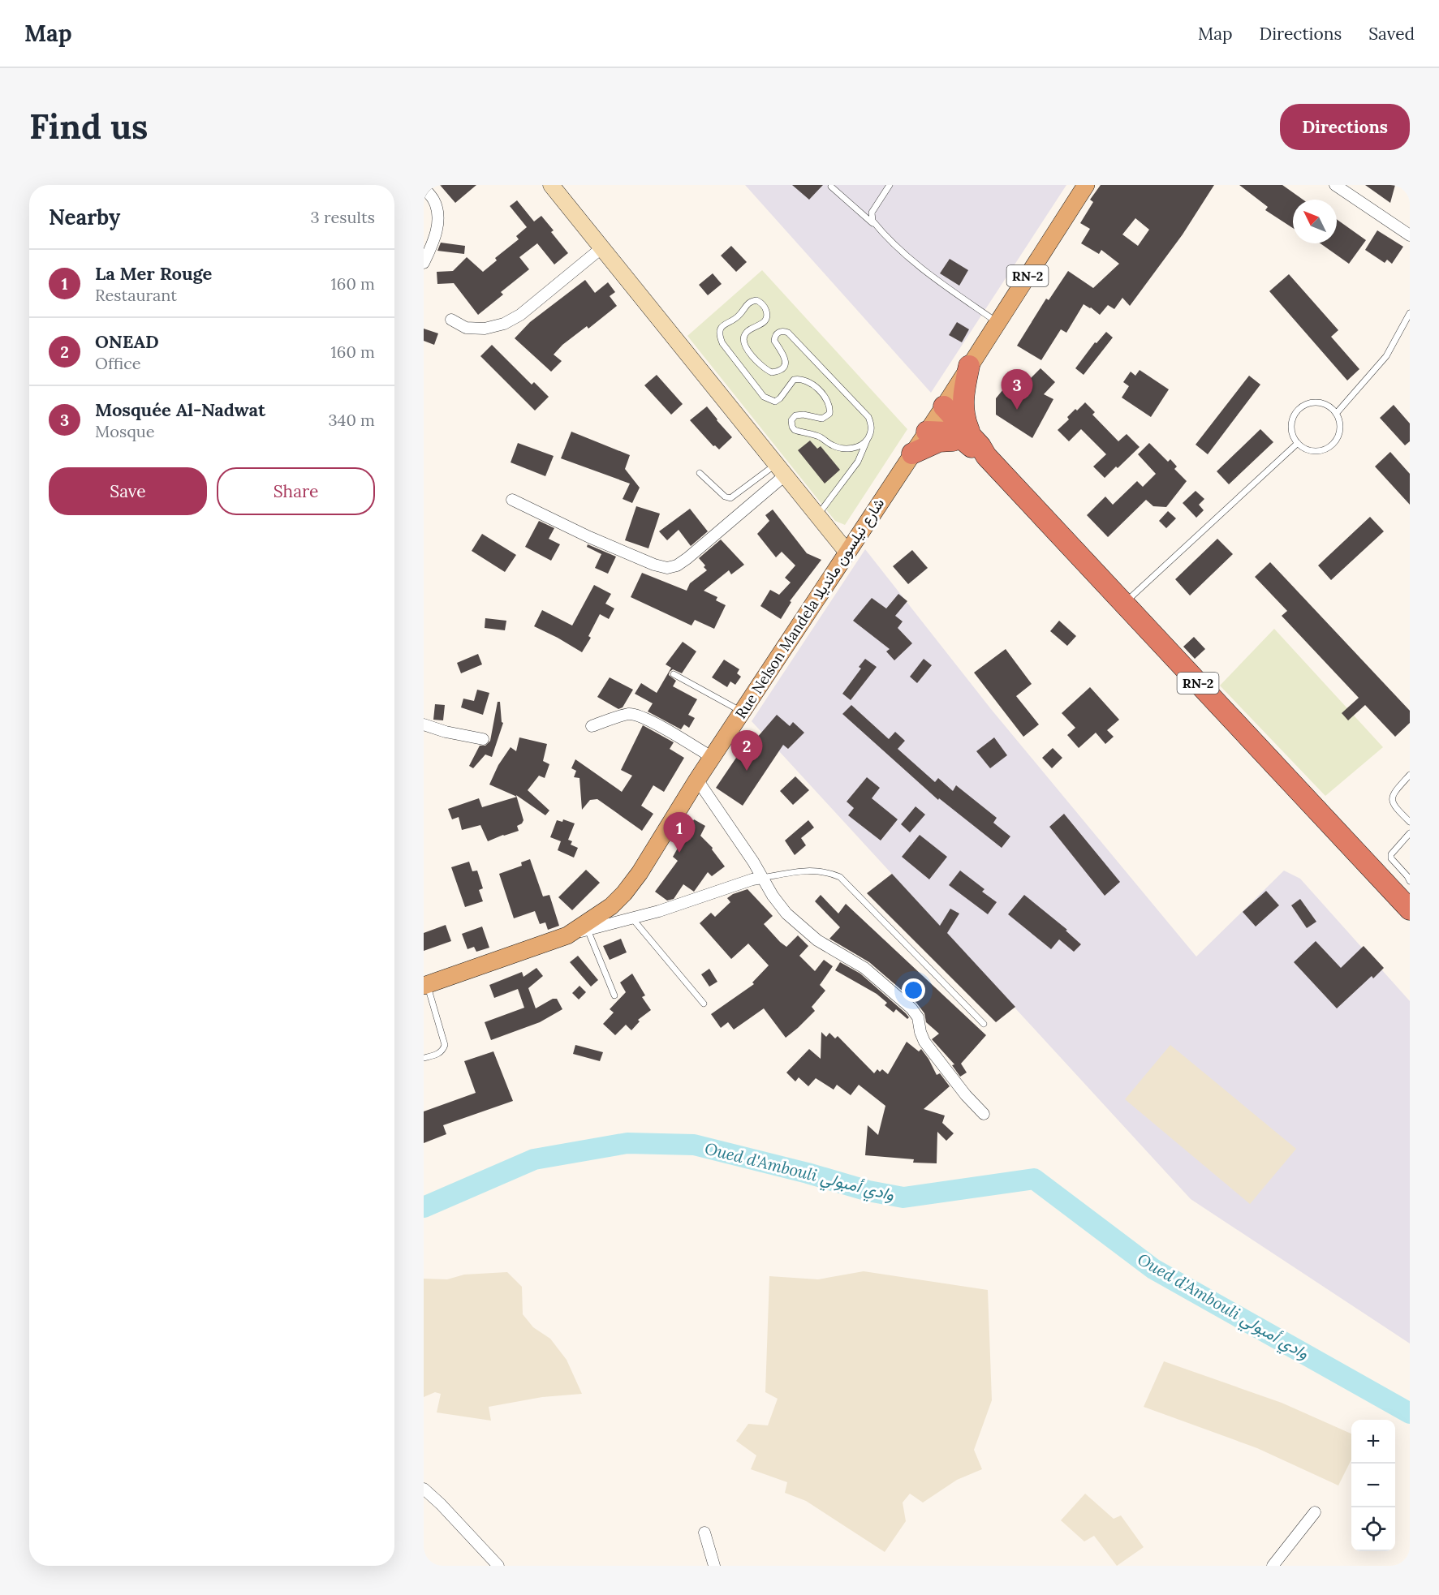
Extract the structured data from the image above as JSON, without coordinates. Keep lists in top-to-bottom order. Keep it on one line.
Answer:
{"streets":{"highway":["RN-2"],"main road":["Rue Nelson Mandela شارع نيلسون مانديلا"]},"crossings":[["RN-2","Rue Nelson Mandela شارع نيلسون مانديلا"]],"water":["Oued d'Ambouli وادي أمبولي"],"north":"top left","page":{"header":"Map","nav":["Map","Directions","Saved"],"buttons":["Directions",["Save","Share"]],"title":"Find us","heading":["Nearby","3 results"],"list":[{"mark":"1","name":"La Mer Rouge","note":"Restaurant","value":"160 m"},{"mark":"2","name":"ONEAD","note":"Office","value":"160 m"},{"mark":"3","name":"Mosquée Al-Nadwat","note":"Mosque","value":"340 m"}],"pins":["3","2","1"],"map_buttons":["+","−"]}}
